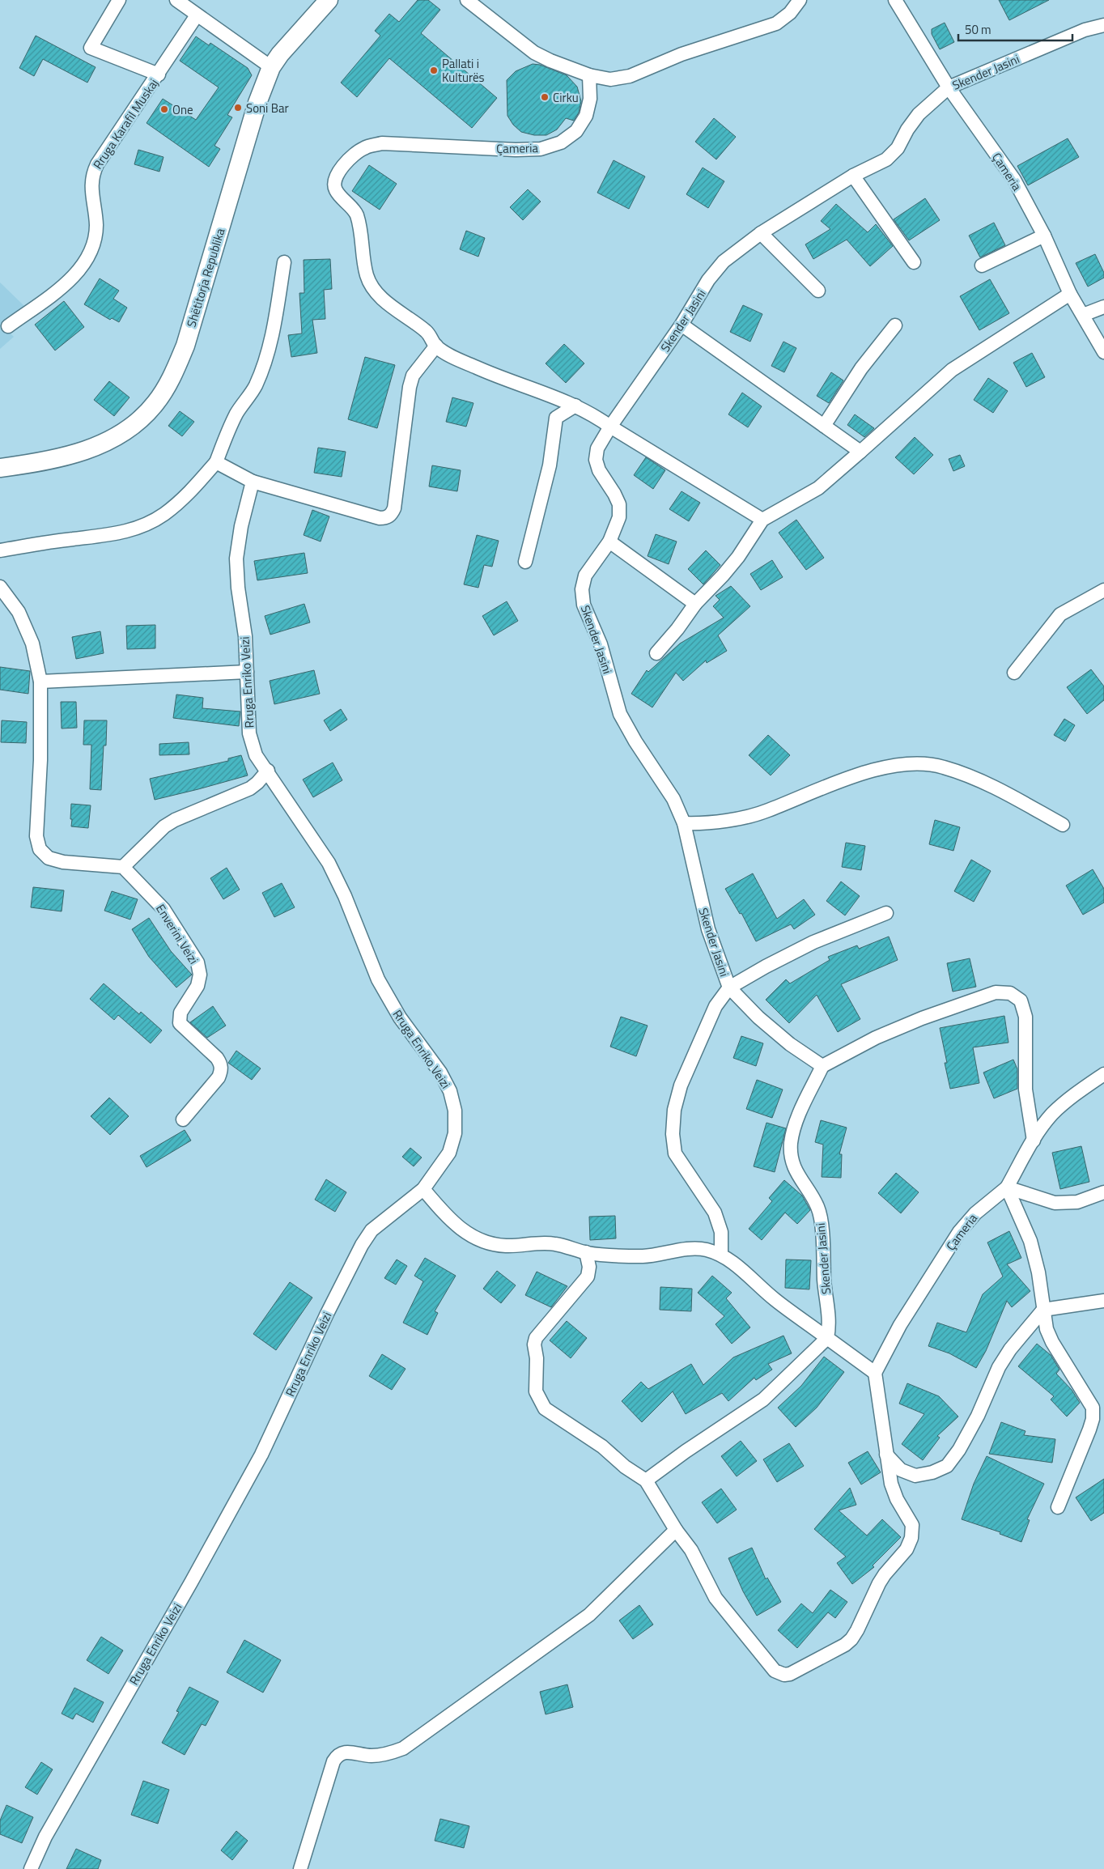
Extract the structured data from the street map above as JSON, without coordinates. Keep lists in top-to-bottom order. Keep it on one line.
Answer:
{"streets":{"main road":["Shëtitorja Republika"],"street":["Skender Jasini","Rruga Karafil Muskaj","Çameria","Rruga Enriko Veizi","Enverini Veizi"]},"crossings":[["Skender Jasini","Çameria"]],"places":["Pallati i Kulturës","Cirku","Soni Bar","One"],"scale_bar":"50 m"}
